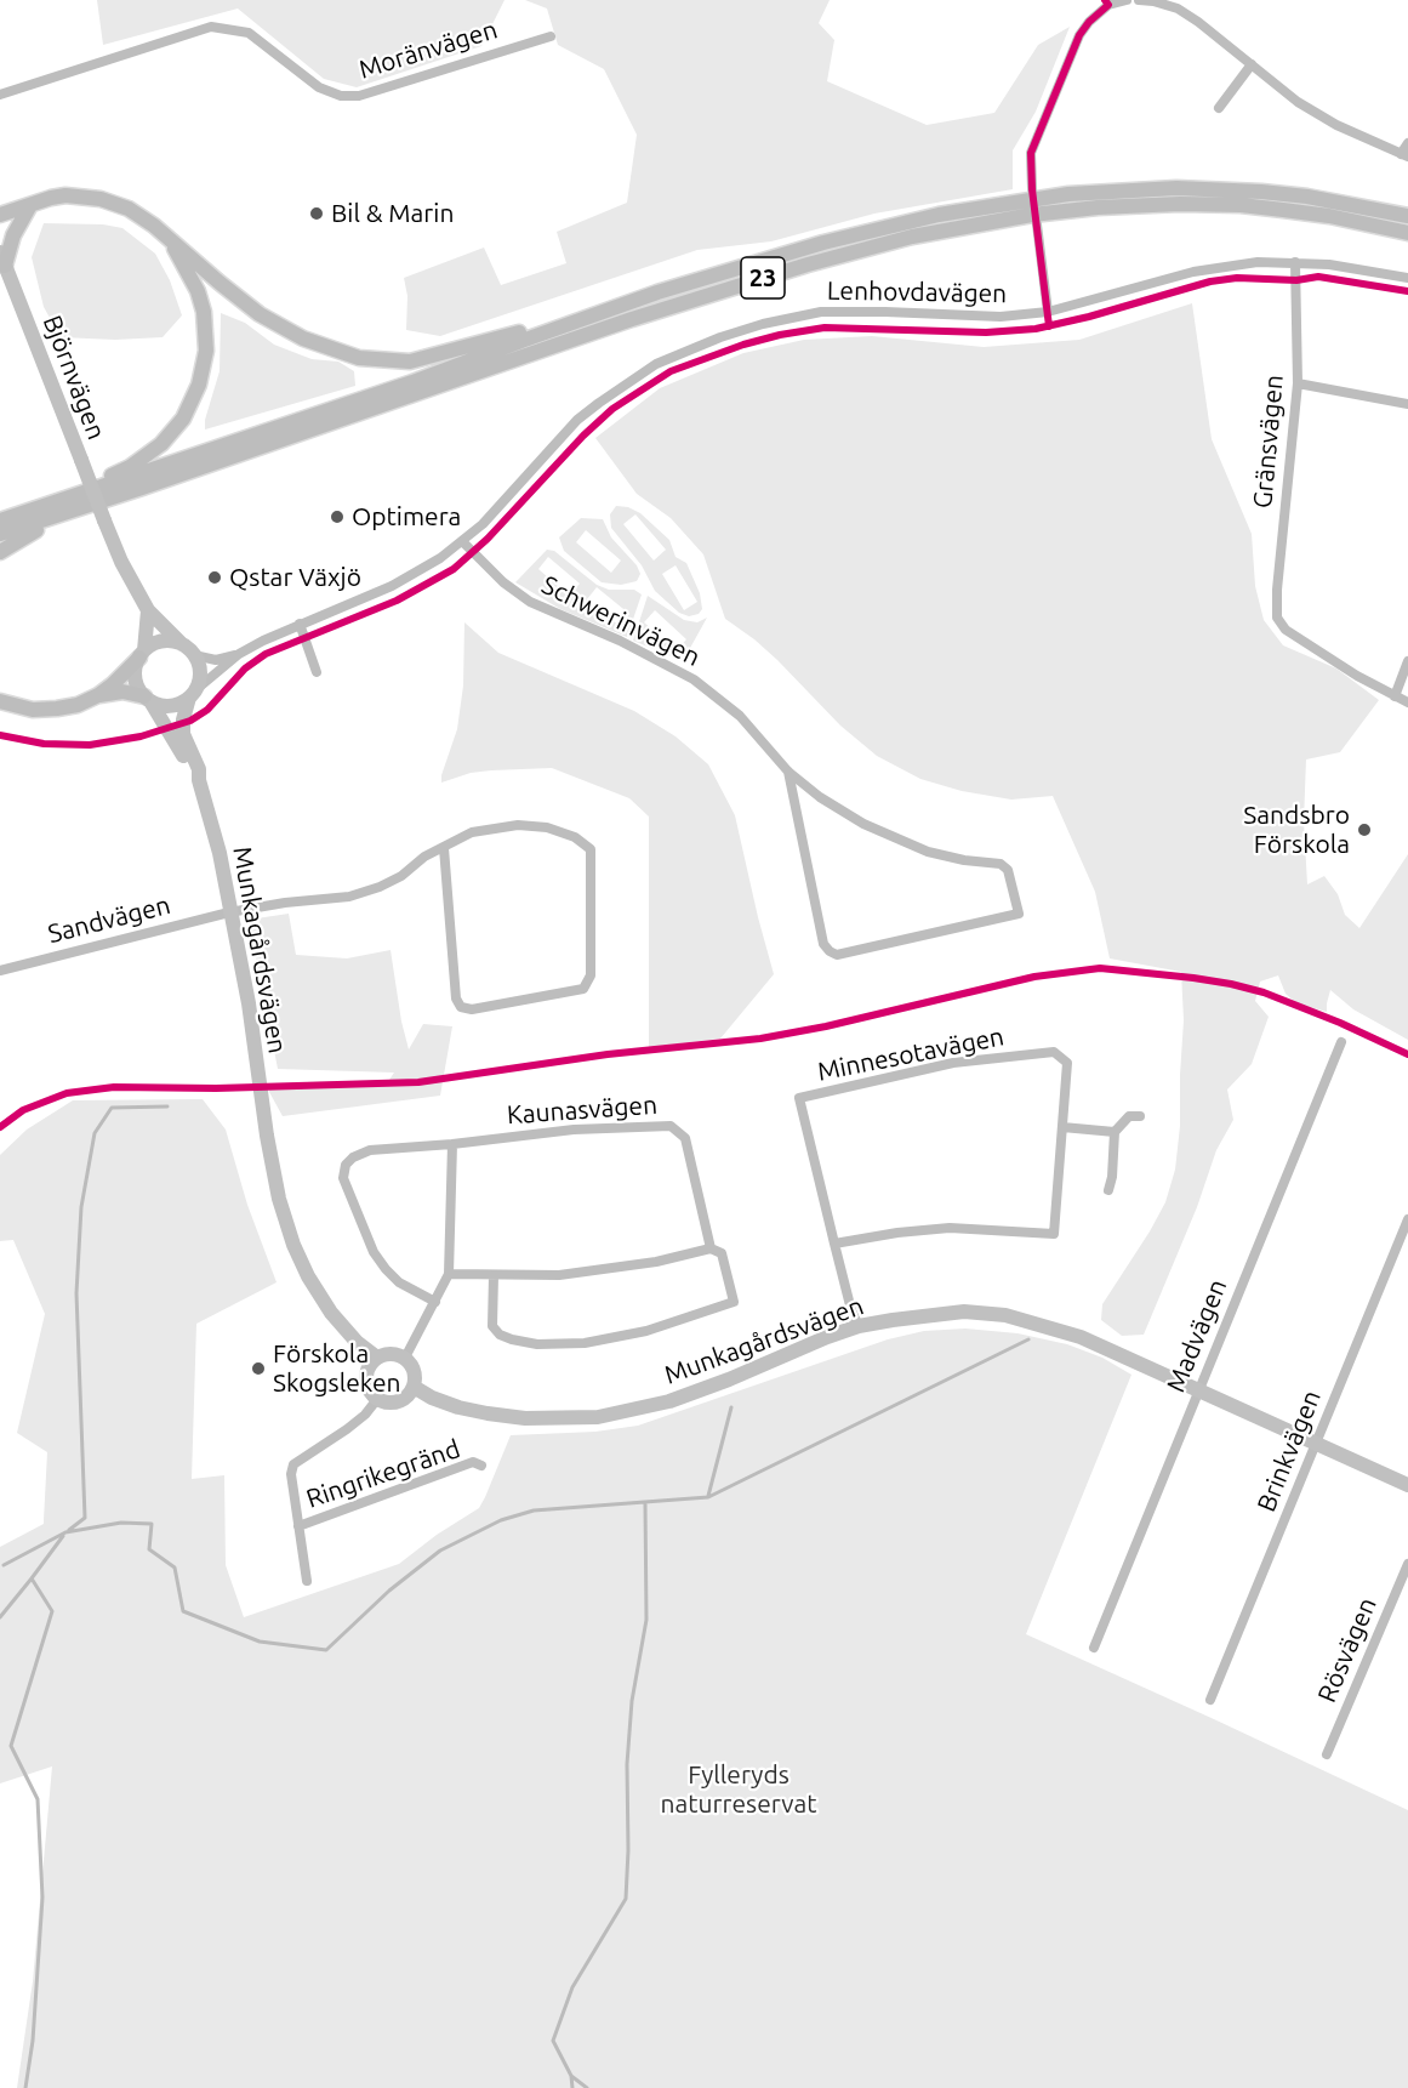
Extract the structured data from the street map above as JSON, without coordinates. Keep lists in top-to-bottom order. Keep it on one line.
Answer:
{"streets":{"main road":["23"],"street":["Moränvägen","Lenhovdavägen","Björnvägen","Gränsvägen","Schwerinvägen","Sandvägen","Munkagårdsvägen","Minnesotavägen","Kaunasvägen","Madvägen","Brinkvägen","Ringrikegränd","Rösvägen"]},"crossings":[["Lenhovdavägen","Gränsvägen"],["Lenhovdavägen","Schwerinvägen"],["Lenhovdavägen","Munkagårdsvägen"],["Sandvägen","Munkagårdsvägen"],["Munkagårdsvägen","Minnesotavägen"],["Munkagårdsvägen","Madvägen"],["Munkagårdsvägen","Brinkvägen"],["Munkagårdsvägen","Ringrikegränd"]],"parks":["Fylleryds naturreservat"],"places":["Bil & Marin","Optimera","Qstar Växjö","Sandsbro Förskola","Förskola Skogsleken"]}
